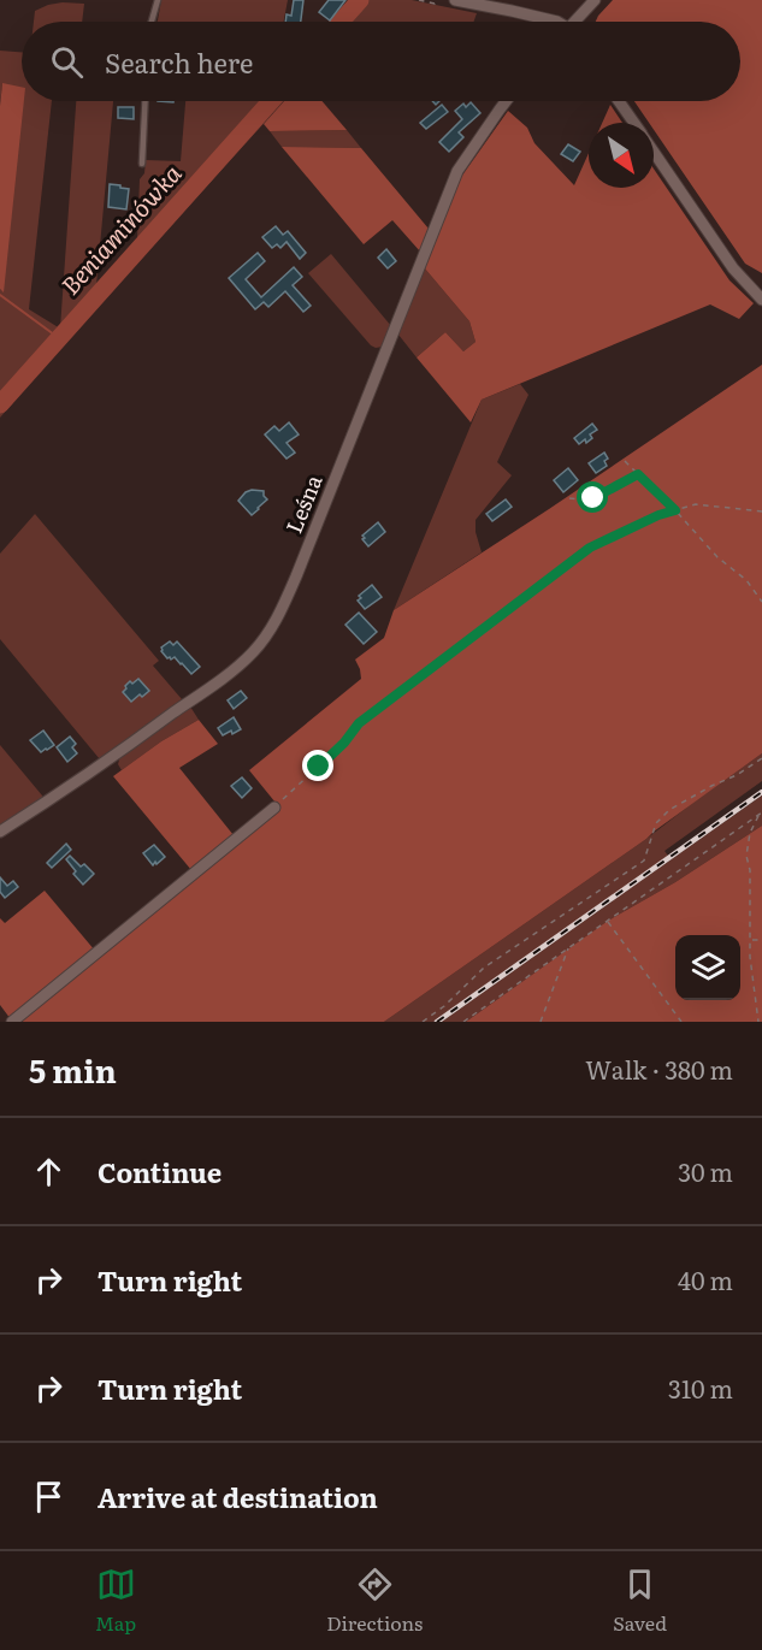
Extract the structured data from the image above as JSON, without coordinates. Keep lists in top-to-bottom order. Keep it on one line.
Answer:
{"streets":{"street":["Leśna"]},"water":["Beniaminówka"],"north":"bottom right","page":{"search":"Search here","heading":["5 min","Walk · 380 m"],"list":[["Continue","30 m"],["Turn right","40 m"],["Turn right","310 m"],"Arrive at destination"],"nav":["Map","Directions","Saved"]}}
